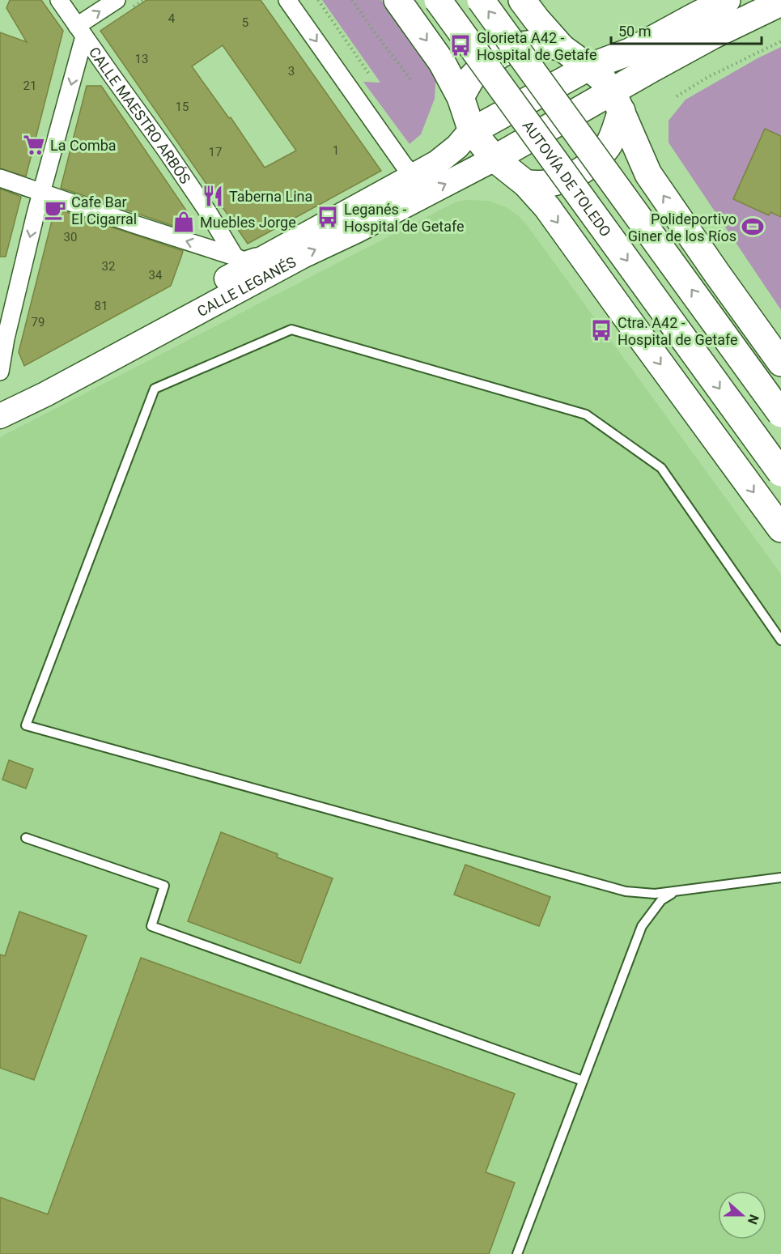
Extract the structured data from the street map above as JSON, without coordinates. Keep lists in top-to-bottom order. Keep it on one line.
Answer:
{"streets":{"highway":["AUTOVÍA DE TOLEDO","CALLE LEGANÉS"],"street":["CALLE MAESTRO ARBÓS"]},"places":{"bus stop":["Glorieta A42 - Hospital de Getafe","Leganés - Hospital de Getafe","Ctra. A42 - Hospital de Getafe"],"supermarket":["La Comba"],"restaurant":["Taberna Lina"],"cafe":["Cafe Bar El Cigarral"],"shop":["Muebles Jorge"],"sports":["Polideportivo Giner de los Ríos"]},"house_numbers":["4","5","13","3","21","15","1","17","30","32","34","81","79"],"scale_bar":"50 m","north":"right"}
